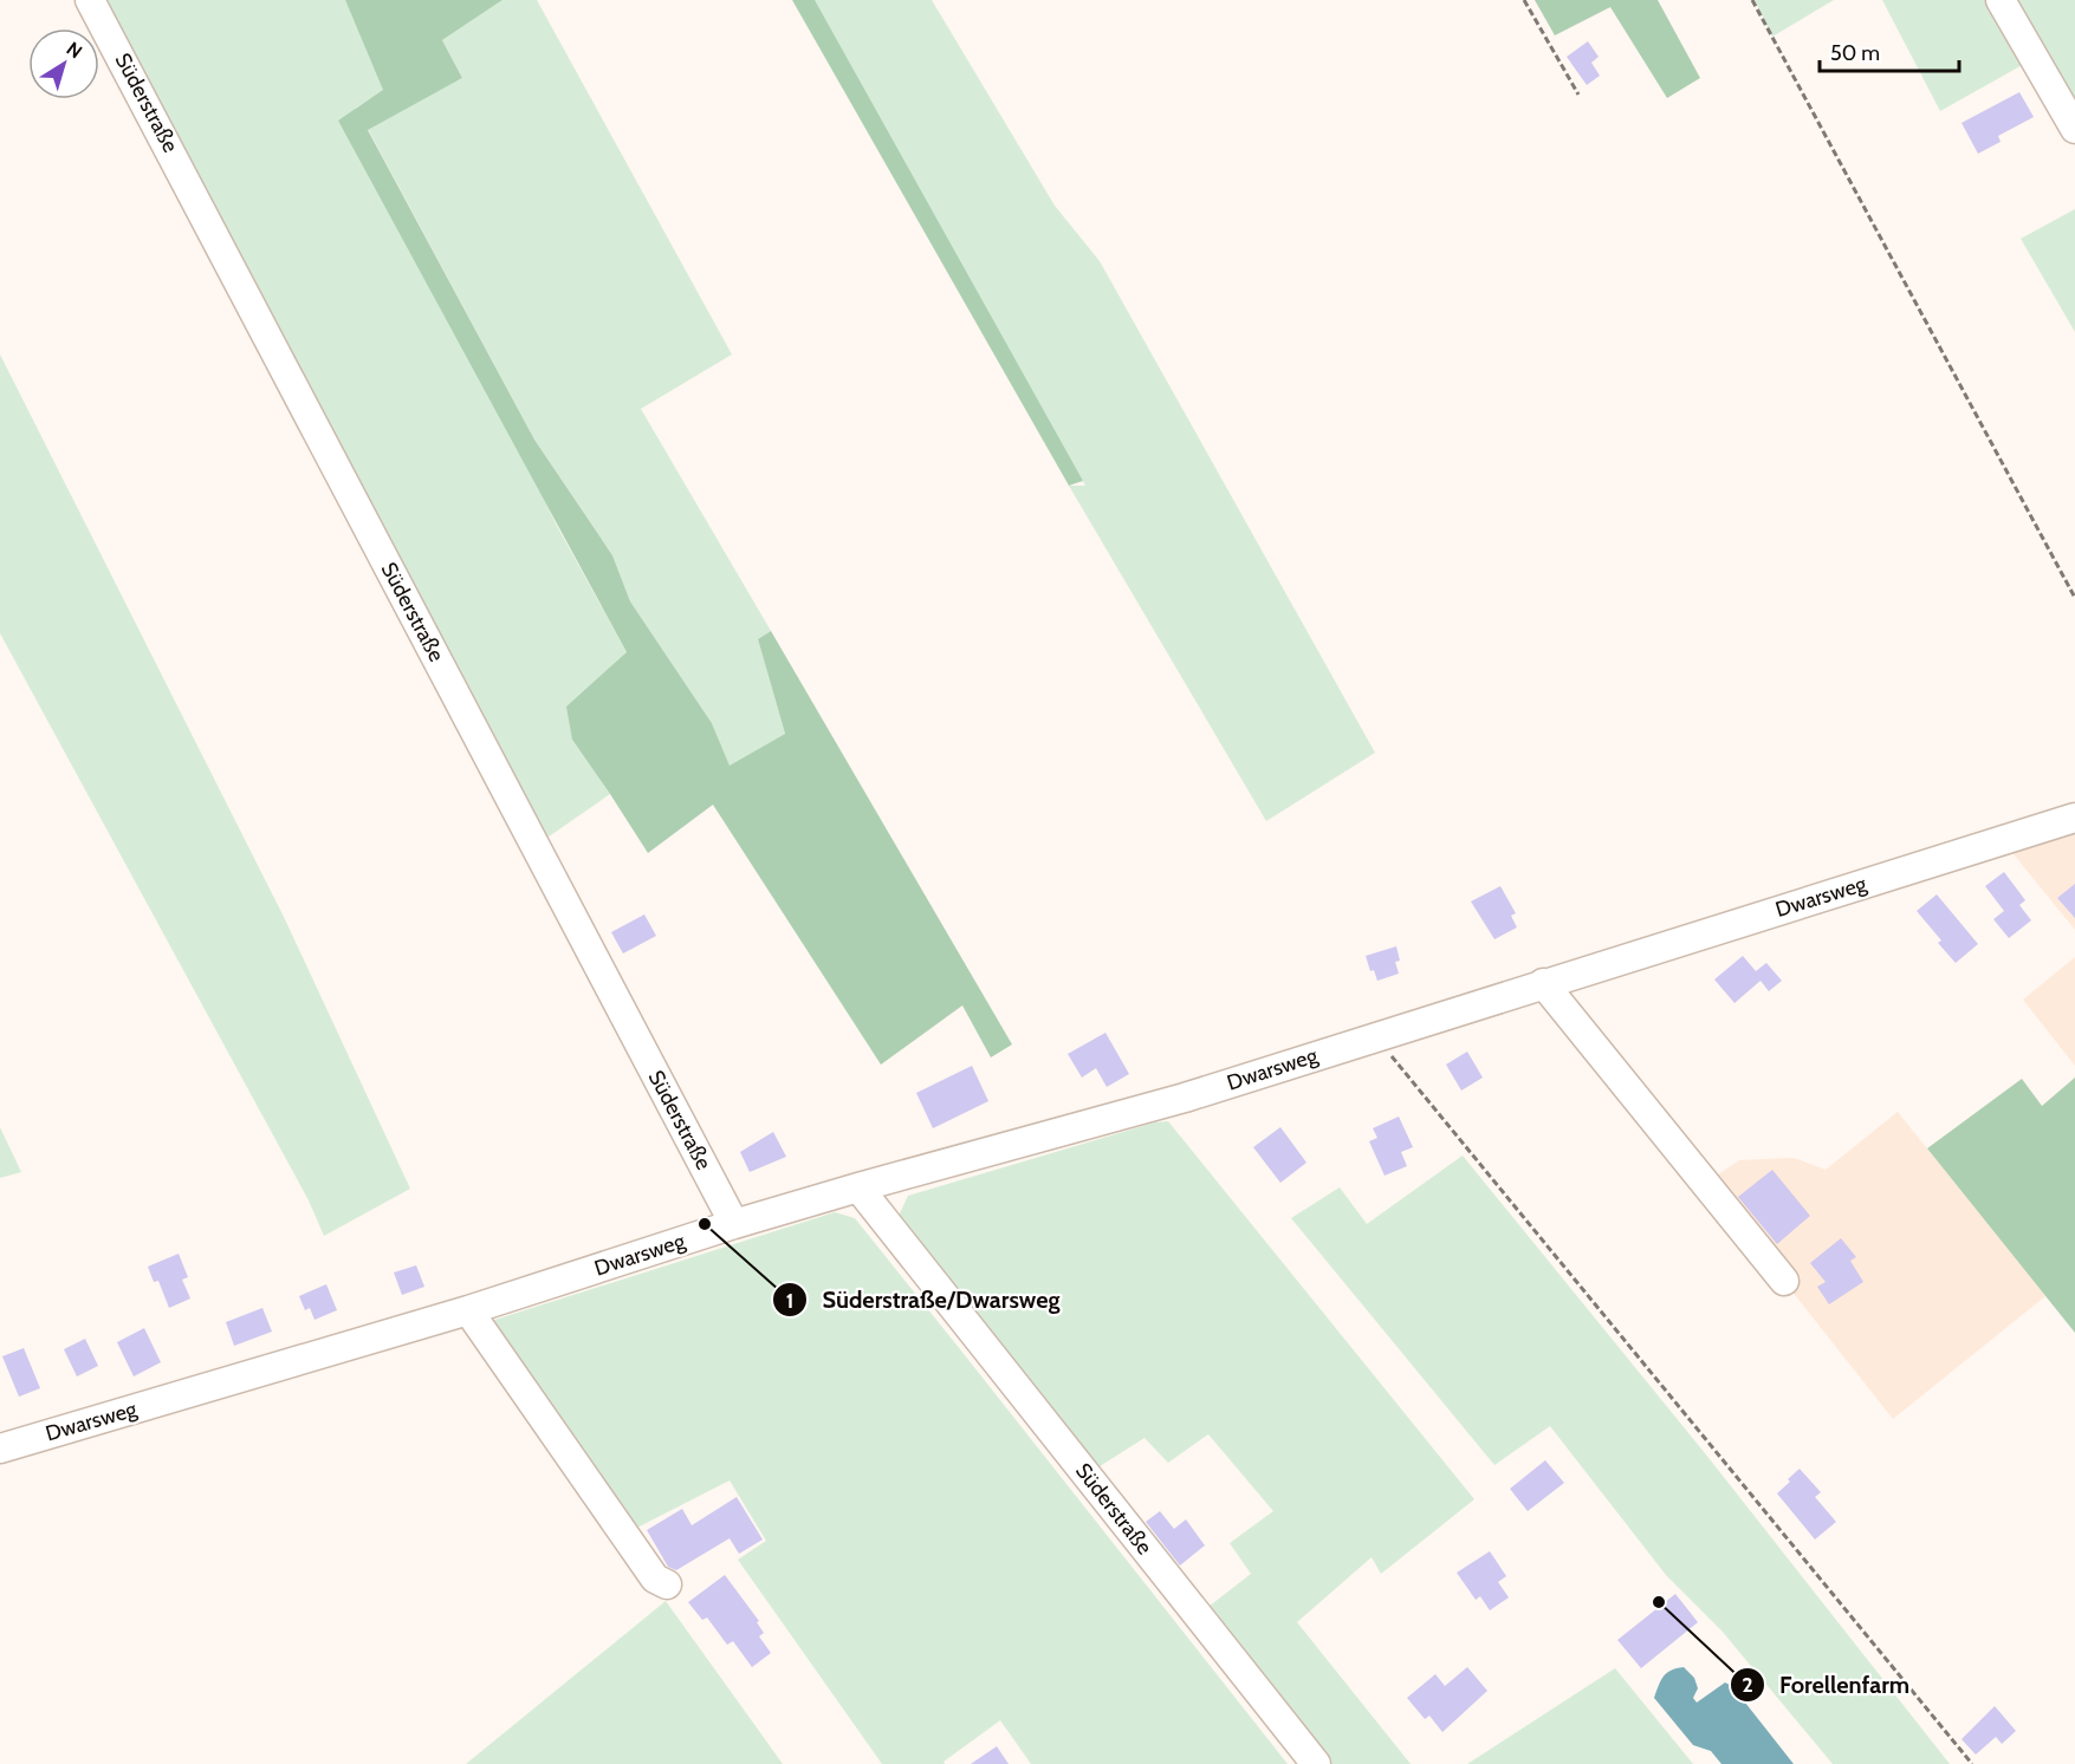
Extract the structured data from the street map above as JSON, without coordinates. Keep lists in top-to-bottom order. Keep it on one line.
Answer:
{"streets":{"street":["Süderstraße","Dwarsweg"]},"crossings":[["Süderstraße","Dwarsweg"]],"places":["Süderstraße/Dwarsweg","Forellenfarm"],"scale_bar":"50 m","north":"top right"}
